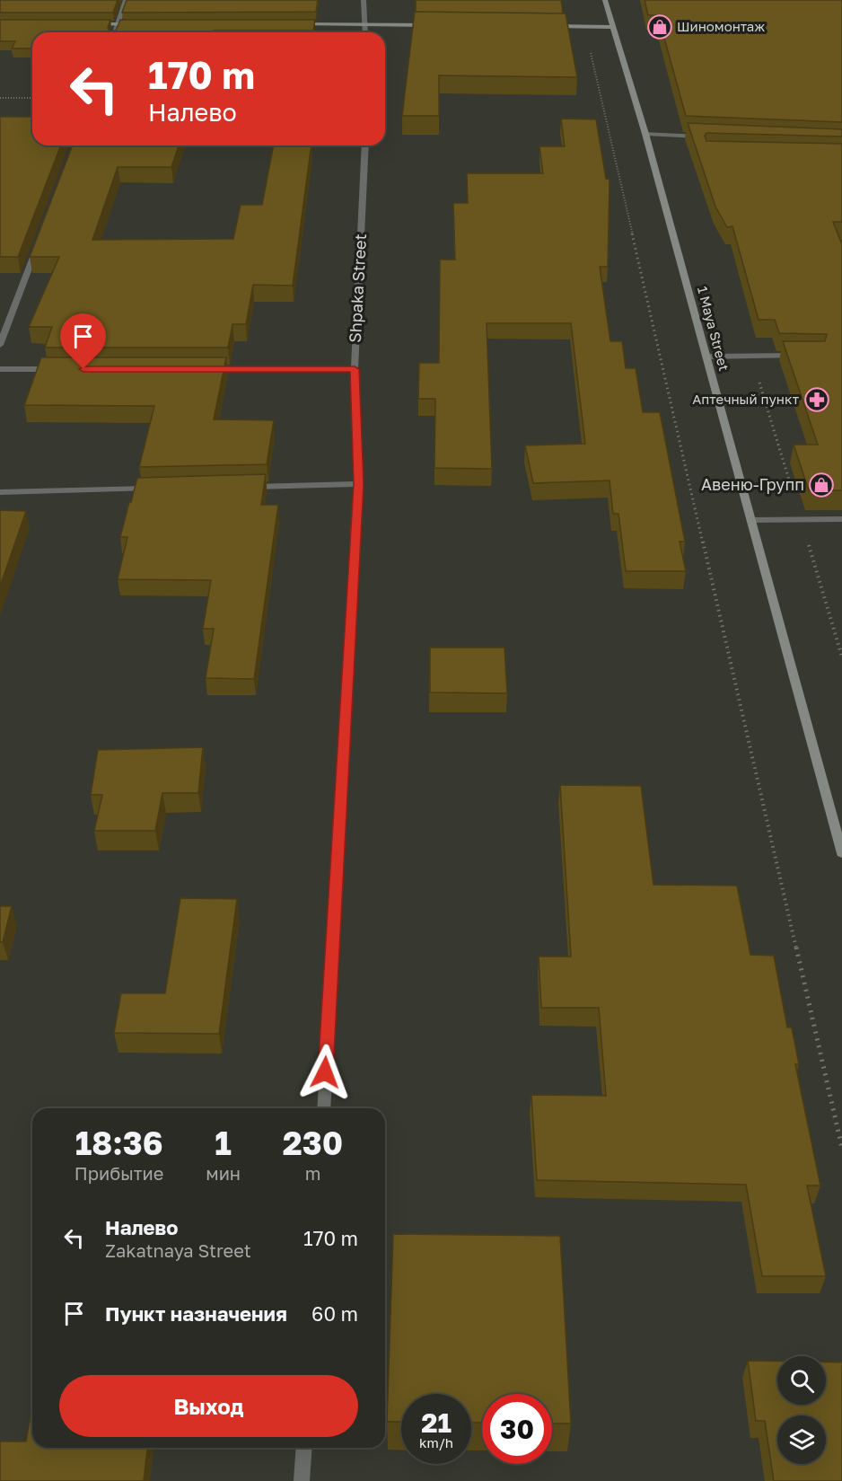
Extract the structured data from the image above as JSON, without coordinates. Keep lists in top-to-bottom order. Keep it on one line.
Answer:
{"streets":{"street":["Shpaka Street","1 Maya Street"]},"places":{"shop":["Шиномонтаж","Авеню-Групп"],"pharmacy":["Аптечный пункт"]},"page":{"turn":["170 m","Налево"],"eta":["18:36","Прибытие","1","мин","230","m"],"list":[{"name":"Налево","note":"Zakatnaya Street","value":"170 m"},{"name":"Пункт назначения","value":"60 m"}],"buttons":"Выход","speed":"21 km/h","limit":"30"}}
